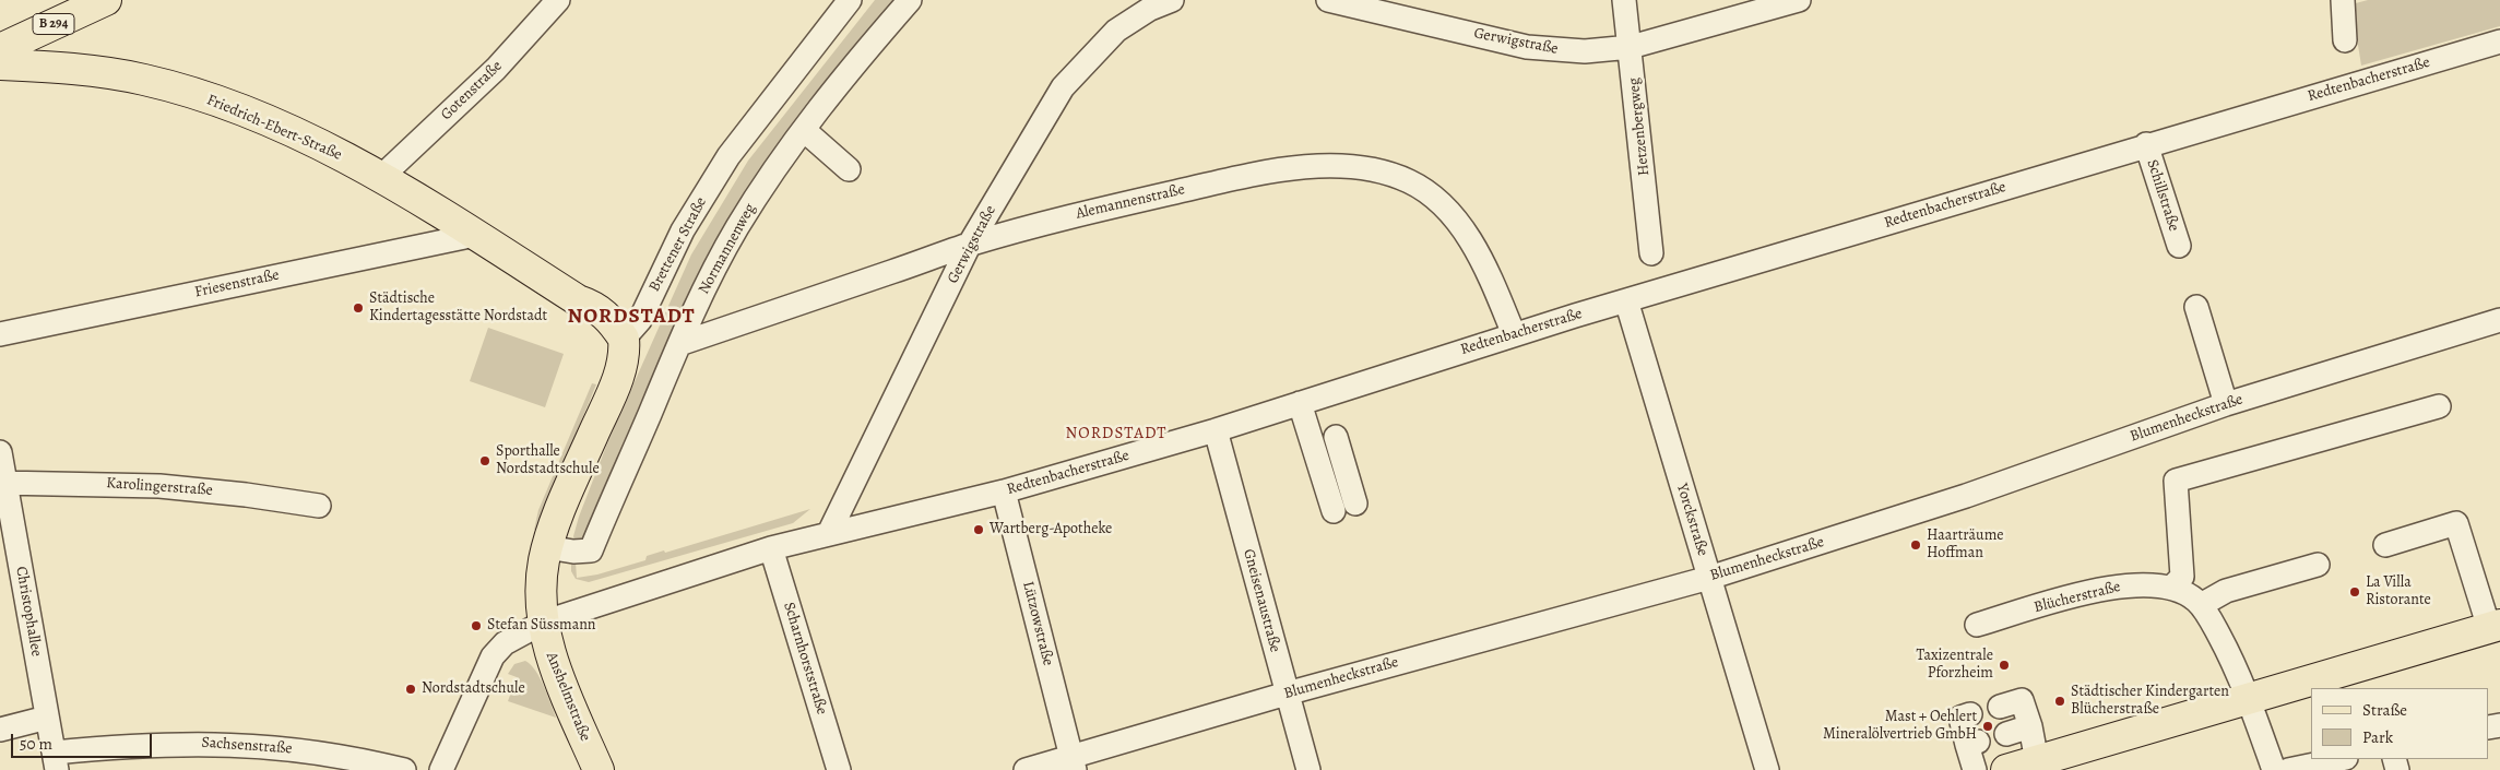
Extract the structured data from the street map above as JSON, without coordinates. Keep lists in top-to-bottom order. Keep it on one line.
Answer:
{"streets":{"main road":["B 294","Friedrich-Ebert-Straße","Anshelmstraße"],"street":["Gerwigstraße","Redtenbacherstraße","Gotenstraße","Hetzenbergweg","Schillstraße","Alemannenstraße","Brettener Straße","Normannenweg","Friesenstraße","Blumenheckstraße","Karolingerstraße","Yorckstraße","Blücherstraße","Gneisenaustraße","Christophallee","Lützowstraße","Scharnhorststraße","Sachsenstraße"]},"crossings":[["Gerwigstraße","Redtenbacherstraße"],["Gerwigstraße","Hetzenbergweg"],["Gerwigstraße","Alemannenstraße"],["Redtenbacherstraße","Schillstraße"],["Redtenbacherstraße","Alemannenstraße"],["Redtenbacherstraße","Yorckstraße"],["Redtenbacherstraße","Gneisenaustraße"],["Redtenbacherstraße","Lützowstraße"],["Redtenbacherstraße","Scharnhorststraße"],["Redtenbacherstraße","Anshelmstraße"],["Gotenstraße","Friedrich-Ebert-Straße"],["Friedrich-Ebert-Straße","Brettener Straße"],["Friedrich-Ebert-Straße","Friesenstraße"],["Alemannenstraße","Normannenweg"],["Blumenheckstraße","Yorckstraße"],["Blumenheckstraße","Gneisenaustraße"],["Blumenheckstraße","Lützowstraße"],["Karolingerstraße","Christophallee"],["Christophallee","Sachsenstraße"]],"districts":["NORDSTADT","NORDSTADT"],"places":["Städtische Kindertagesstätte Nordstadt","Sporthalle Nordstadtschule","Wartberg-Apotheke","Haarträume Hoffman","La Villa Ristorante","Stefan Süssmann","Taxizentrale Pforzheim","Nordstadtschule","Städtischer Kindergarten Blücherstraße","Mast + Oehlert Mineralölvertrieb GmbH"],"legend":["Straße","Park"],"scale_bar":"50 m"}
